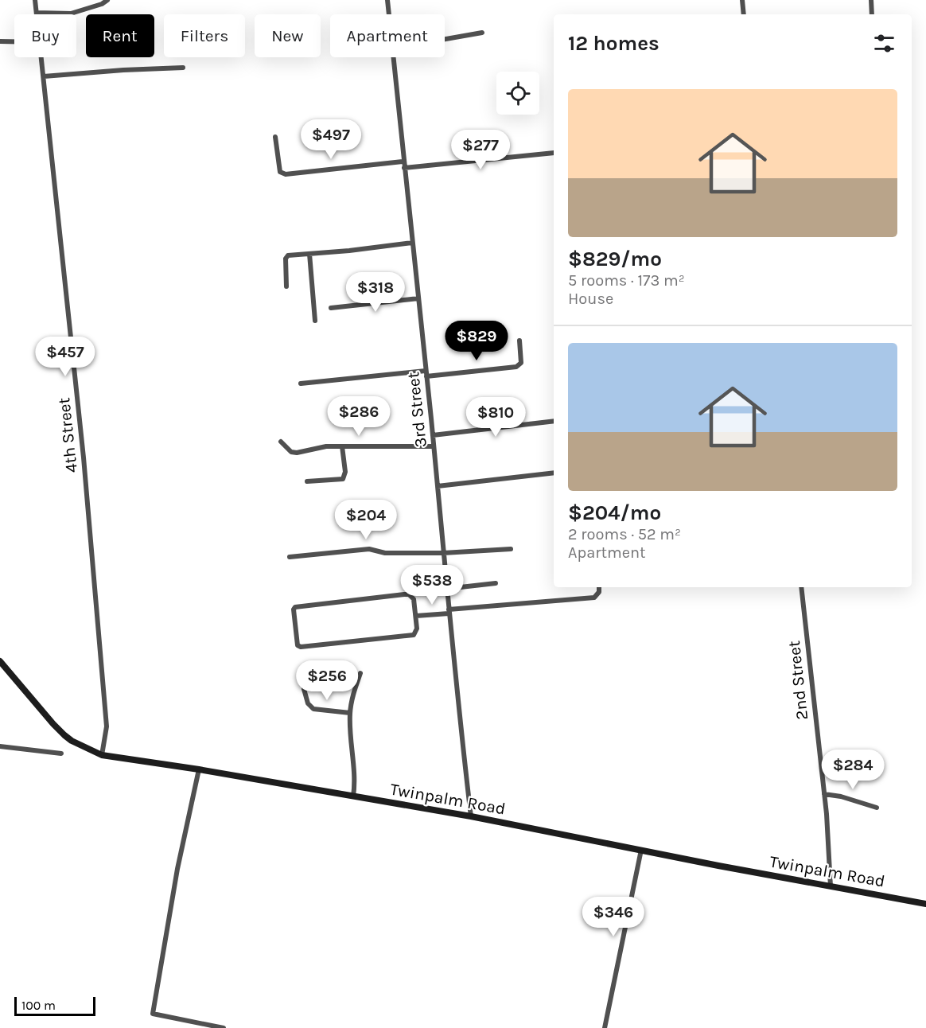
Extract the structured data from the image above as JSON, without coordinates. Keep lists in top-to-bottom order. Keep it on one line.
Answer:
{"streets":{"main road":["Twinpalm Road"],"street":["3rd Street","4th Street","2nd Street"]},"crossings":[["3rd Street","Twinpalm Road"],["4th Street","Twinpalm Road"],["2nd Street","Twinpalm Road"]],"scale_bar":"100 m","page":{"chip":["Buy","Rent","Filters","New","Apartment"],"heading":"12 homes","list":[{"name":"$829/mo","note":"5 rooms · 173 m² · House"},{"name":"$204/mo","note":"2 rooms · 52 m² · Apartment"}],"price":["$497","$277","$318","$829","$457","$286","$810","$204","$538","$256","$284","$346"],"scale":"100 m"}}
